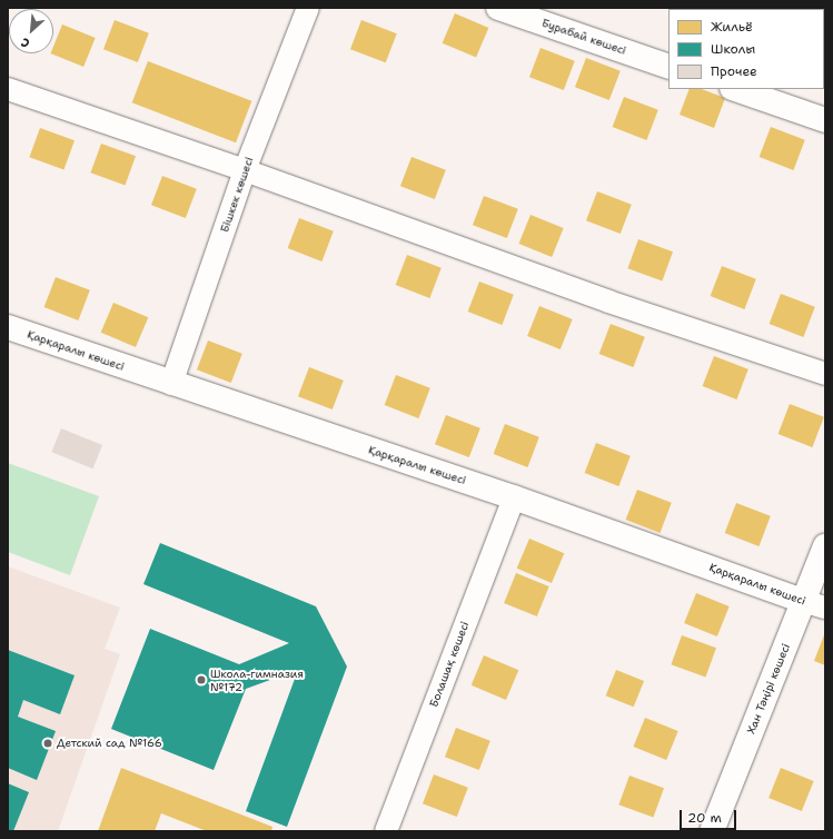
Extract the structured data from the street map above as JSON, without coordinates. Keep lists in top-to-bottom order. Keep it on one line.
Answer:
{"streets":{"street":["Бурабай көшесі","Бішкек көшесі","Қарқаралы көшесі","Болашақ көшесі","Хан Тәңірі көшесі"]},"crossings":[["Бішкек көшесі","Қарқаралы көшесі"],["Қарқаралы көшесі","Болашақ көшесі"],["Қарқаралы көшесі","Хан Тәңірі көшесі"]],"places":["Школа-гимназия №172","Детский сад №166"],"legend":["Жильё","Школы","Прочее"],"scale_bar":"20 m","north":"bottom left"}
